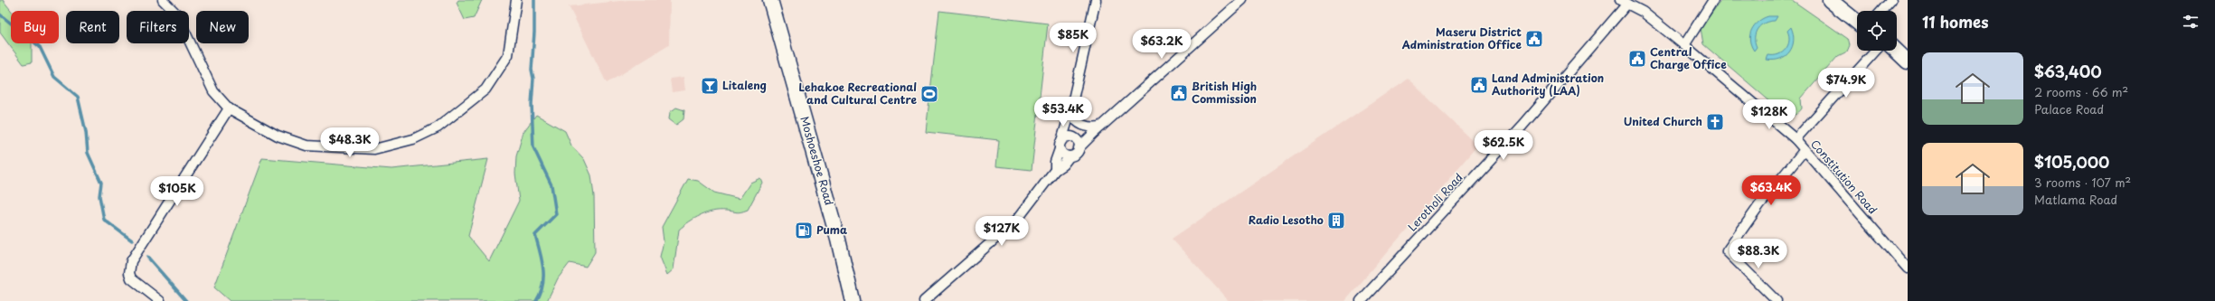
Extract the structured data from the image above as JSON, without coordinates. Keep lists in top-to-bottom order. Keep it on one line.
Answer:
{"streets":{"main road":["Moshoeshoe Road"],"street":["Constitution Road","Lerotholi Road"]},"crossings":[["Constitution Road","Lerotholi Road"]],"places":{"public building":["Maseru District Administration Office","Central Charge Office","Land Administration Authority (LAA)","British High Commission"],"bar":["Litaleng"],"sports":["Lehakoe Recreational and Cultural Centre"],"church":["United Church"],"building":["Radio Lesotho"],"fuel station":["Puma"]},"page":{"heading":"11 homes","chip":["Buy","Rent","Filters","New"],"price":["$85K","$63.2K","$74.9K","$53.4K","$128K","$48.3K","$62.5K","$63.4K","$105K","$127K","$88.3K"],"list":[{"name":"$63,400","note":"2 rooms · 66 m² · Palace Road"},{"name":"$105,000","note":"3 rooms · 107 m² · Matlama Road"}]}}
